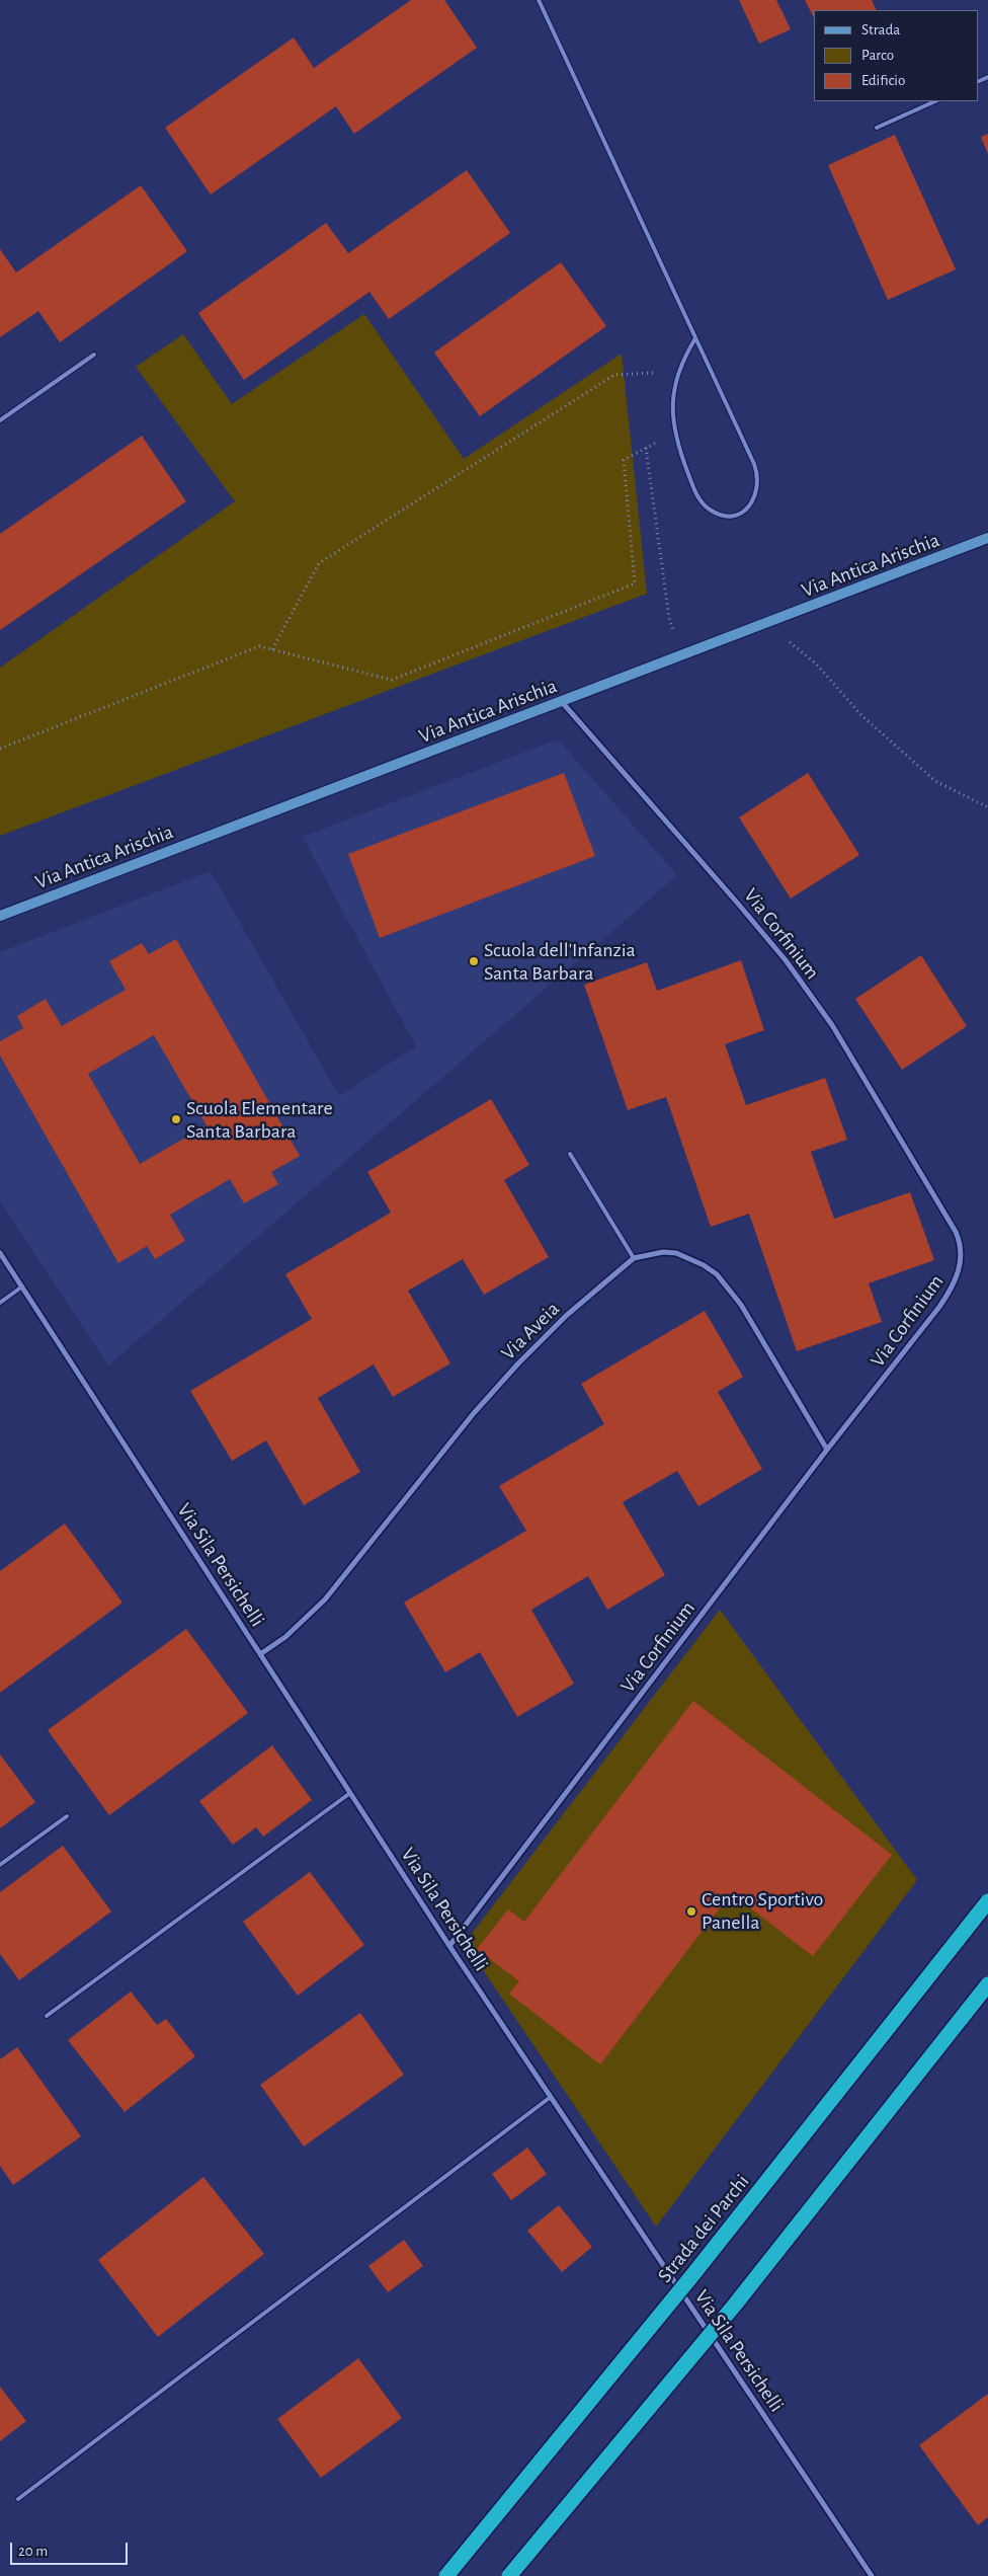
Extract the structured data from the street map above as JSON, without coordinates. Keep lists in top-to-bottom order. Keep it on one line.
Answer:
{"streets":{"highway":["Strada dei Parchi"],"main road":["Via Antica Arischia"],"street":["Via Corfinium","Via Aveia","Via Sila Persichelli"]},"crossings":[["Via Antica Arischia","Via Corfinium"],["Via Corfinium","Via Aveia"],["Via Corfinium","Via Sila Persichelli"],["Via Aveia","Via Sila Persichelli"]],"places":["Scuola dell'Infanzia Santa Barbara","Scuola Elementare Santa Barbara","Centro Sportivo Panella"],"legend":["Strada","Parco","Edificio"],"scale_bar":"20 m"}
